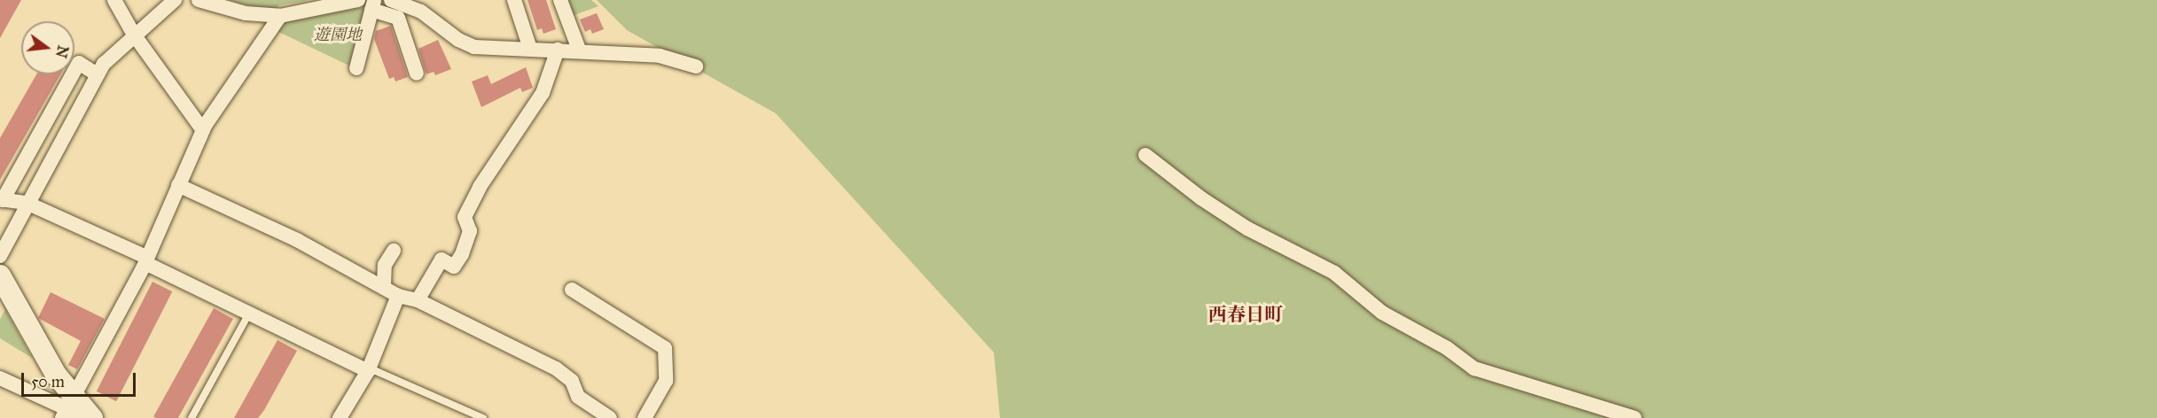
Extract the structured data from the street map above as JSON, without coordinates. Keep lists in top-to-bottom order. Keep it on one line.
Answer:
{"districts":["西春日町"],"parks":["遊園地"],"scale_bar":"50 m","north":"right"}
